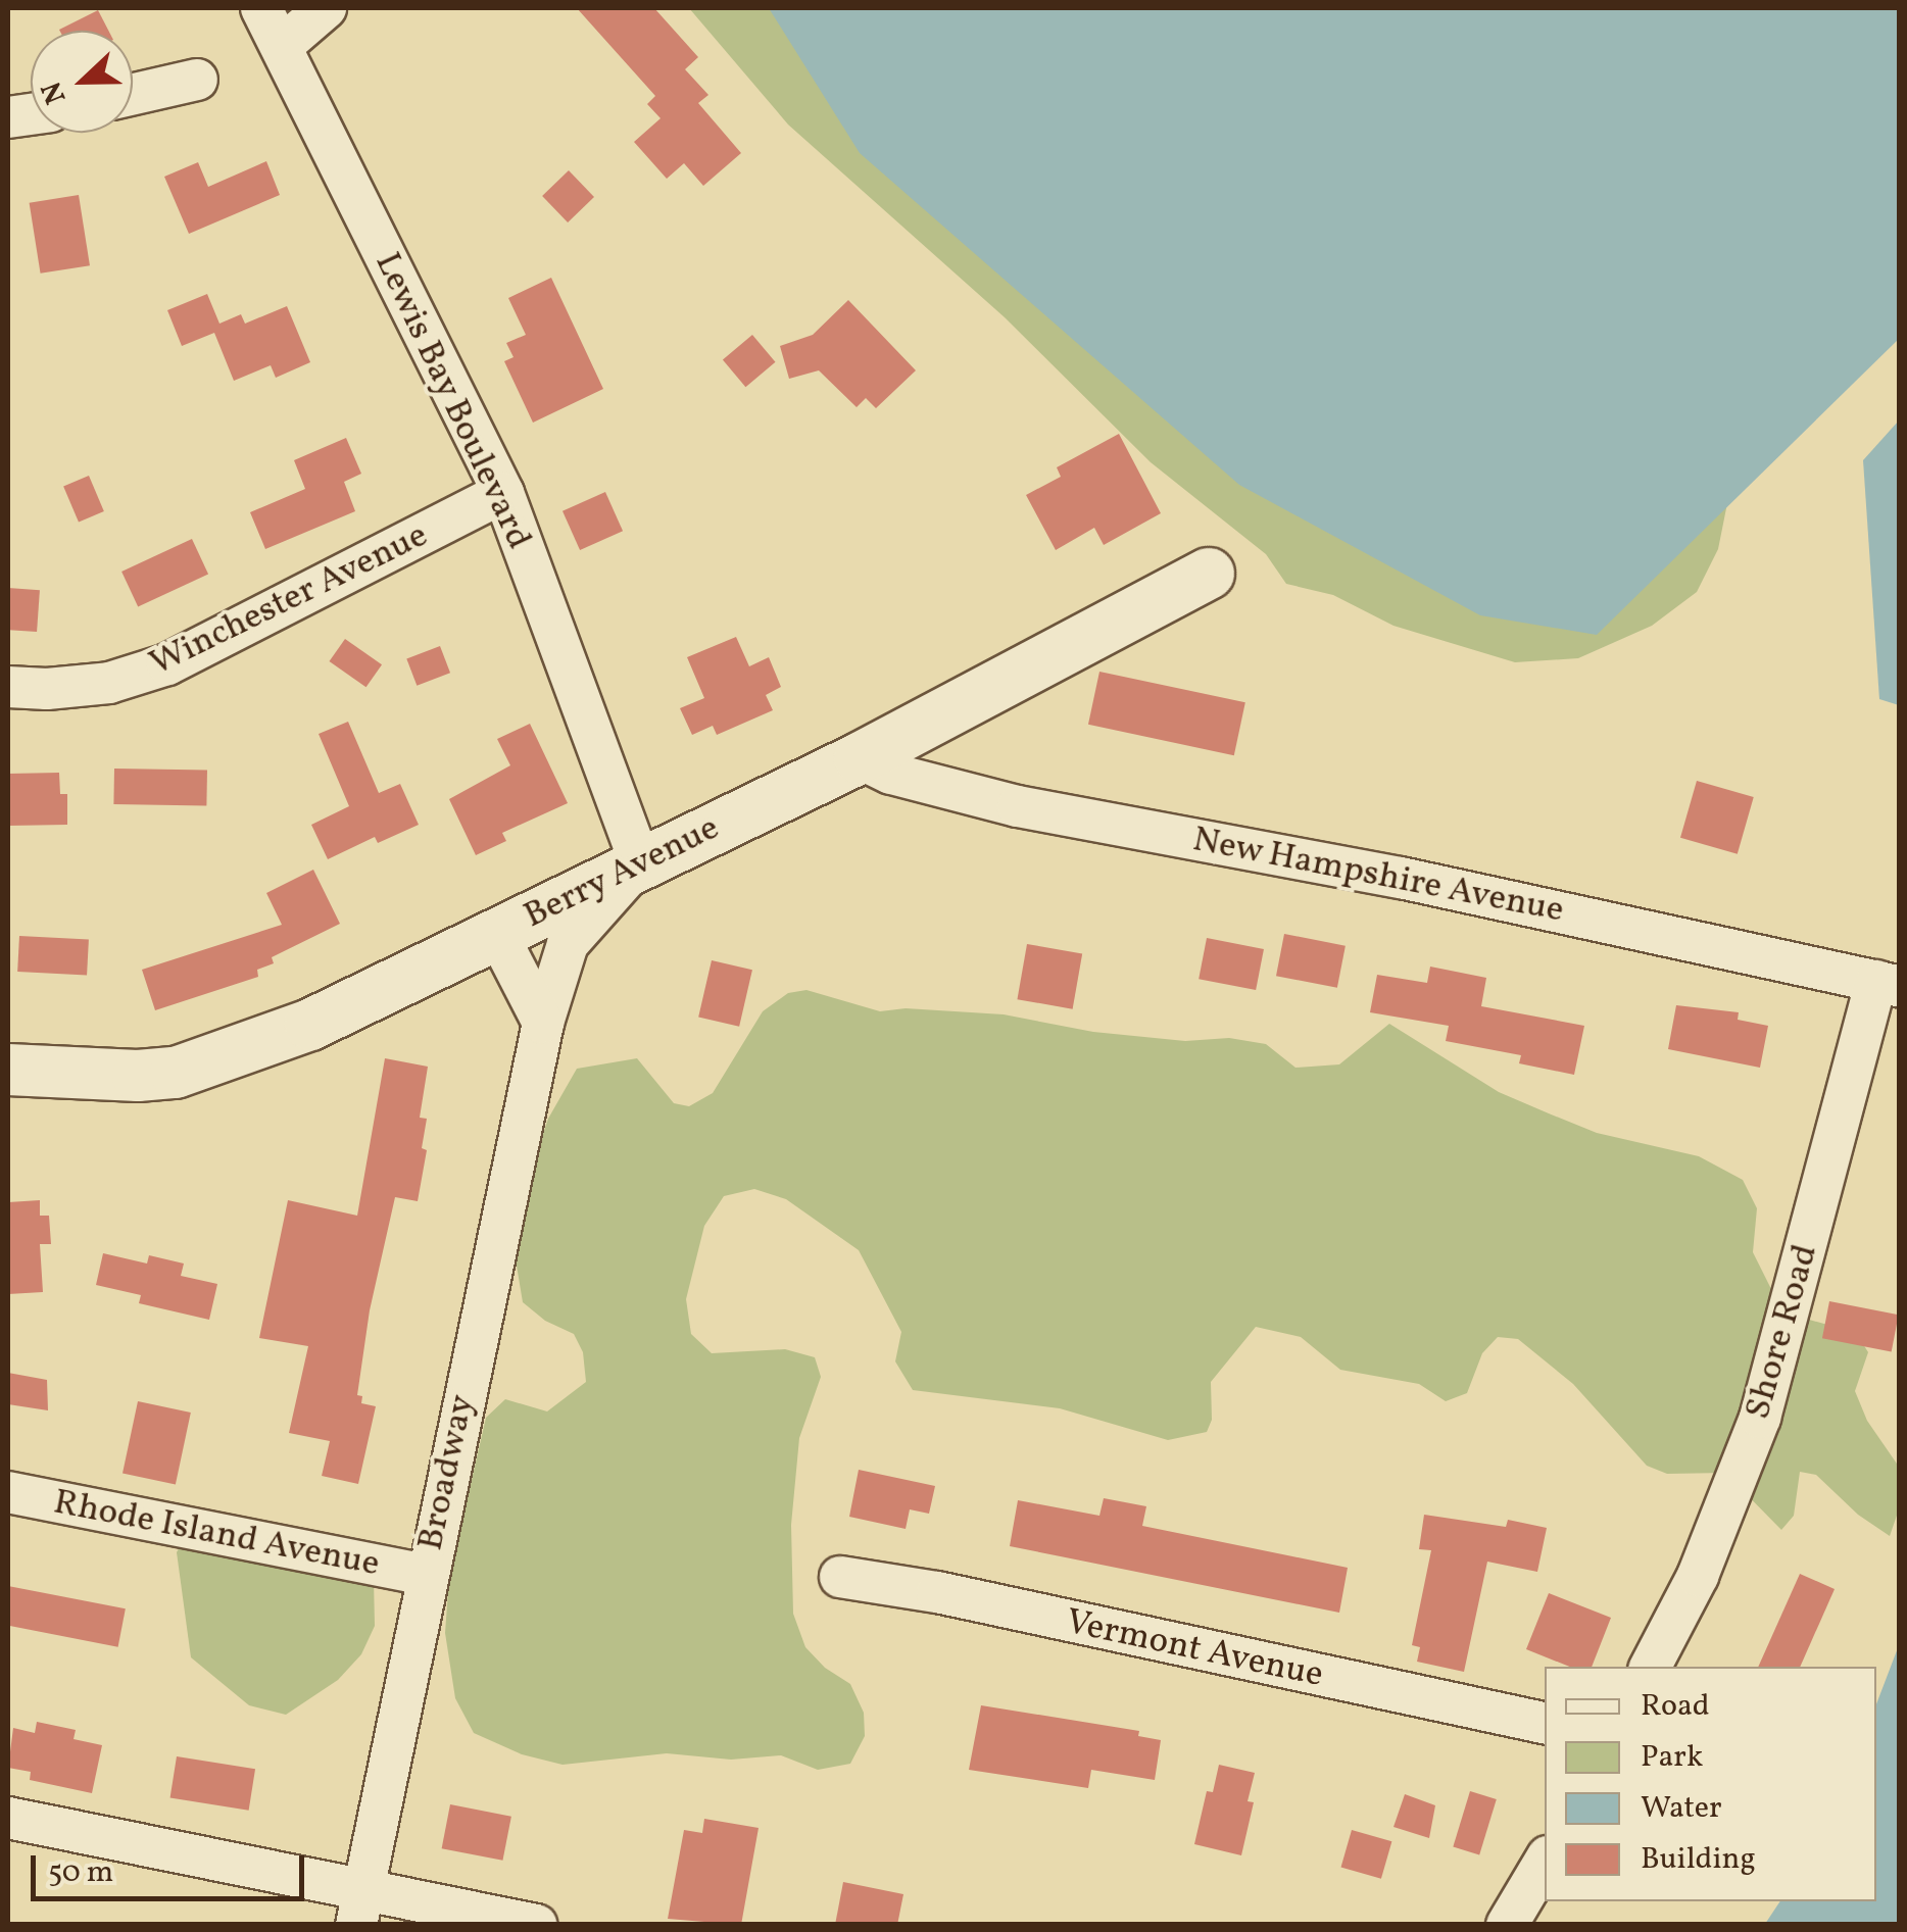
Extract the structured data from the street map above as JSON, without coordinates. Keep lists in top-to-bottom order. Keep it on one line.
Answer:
{"streets":{"street":["Lewis Bay Boulevard","Winchester Avenue","Berry Avenue","New Hampshire Avenue","Shore Road","Broadway","Rhode Island Avenue","Vermont Avenue"]},"crossings":[["Lewis Bay Boulevard","Winchester Avenue"],["Lewis Bay Boulevard","Berry Avenue"],["Lewis Bay Boulevard","Broadway"],["Berry Avenue","New Hampshire Avenue"],["Berry Avenue","Broadway"],["New Hampshire Avenue","Shore Road"],["Broadway","Rhode Island Avenue"]],"legend":["Road","Park","Water","Building"],"scale_bar":"50 m","north":"left"}
